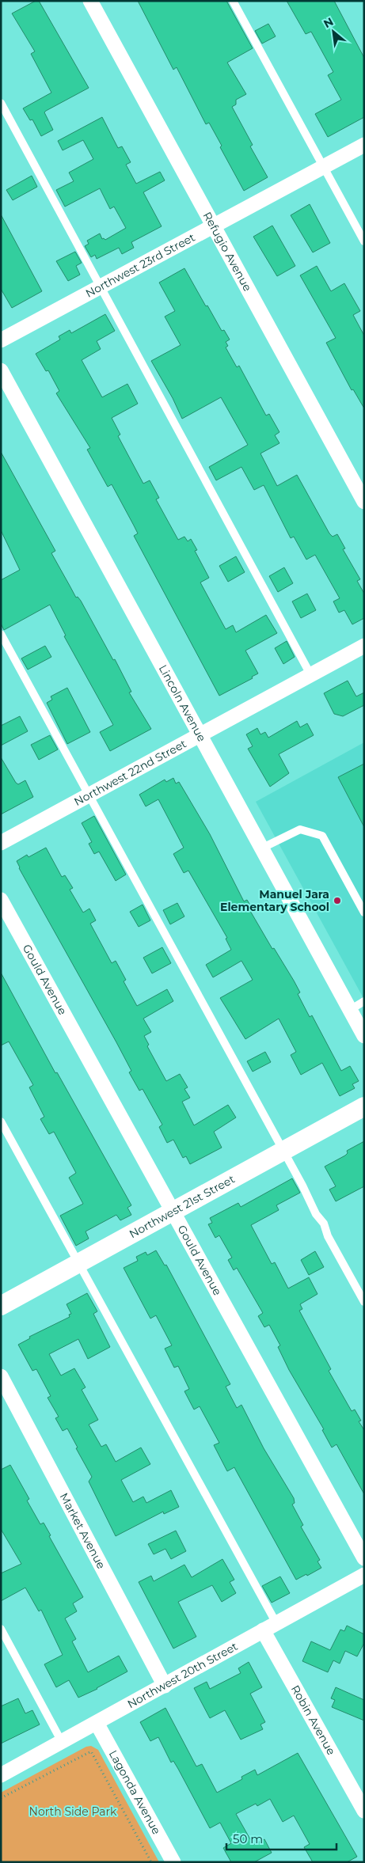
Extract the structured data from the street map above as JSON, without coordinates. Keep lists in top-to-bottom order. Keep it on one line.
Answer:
{"streets":{"street":["Refugio Avenue","Northwest 23rd Street","Lincoln Avenue","Northwest 22nd Street","Gould Avenue","Northwest 21st Street","Market Avenue","Northwest 20th Street","Robin Avenue","Lagonda Avenue"]},"crossings":[["Refugio Avenue","Northwest 23rd Street"],["Lincoln Avenue","Northwest 22nd Street"],["Gould Avenue","Northwest 21st Street"],["Market Avenue","Northwest 20th Street"],["Northwest 20th Street","Robin Avenue"],["Northwest 20th Street","Lagonda Avenue"]],"parks":["North Side Park"],"places":["Manuel Jara Elementary School"],"scale_bar":"50 m","north":"top left"}
